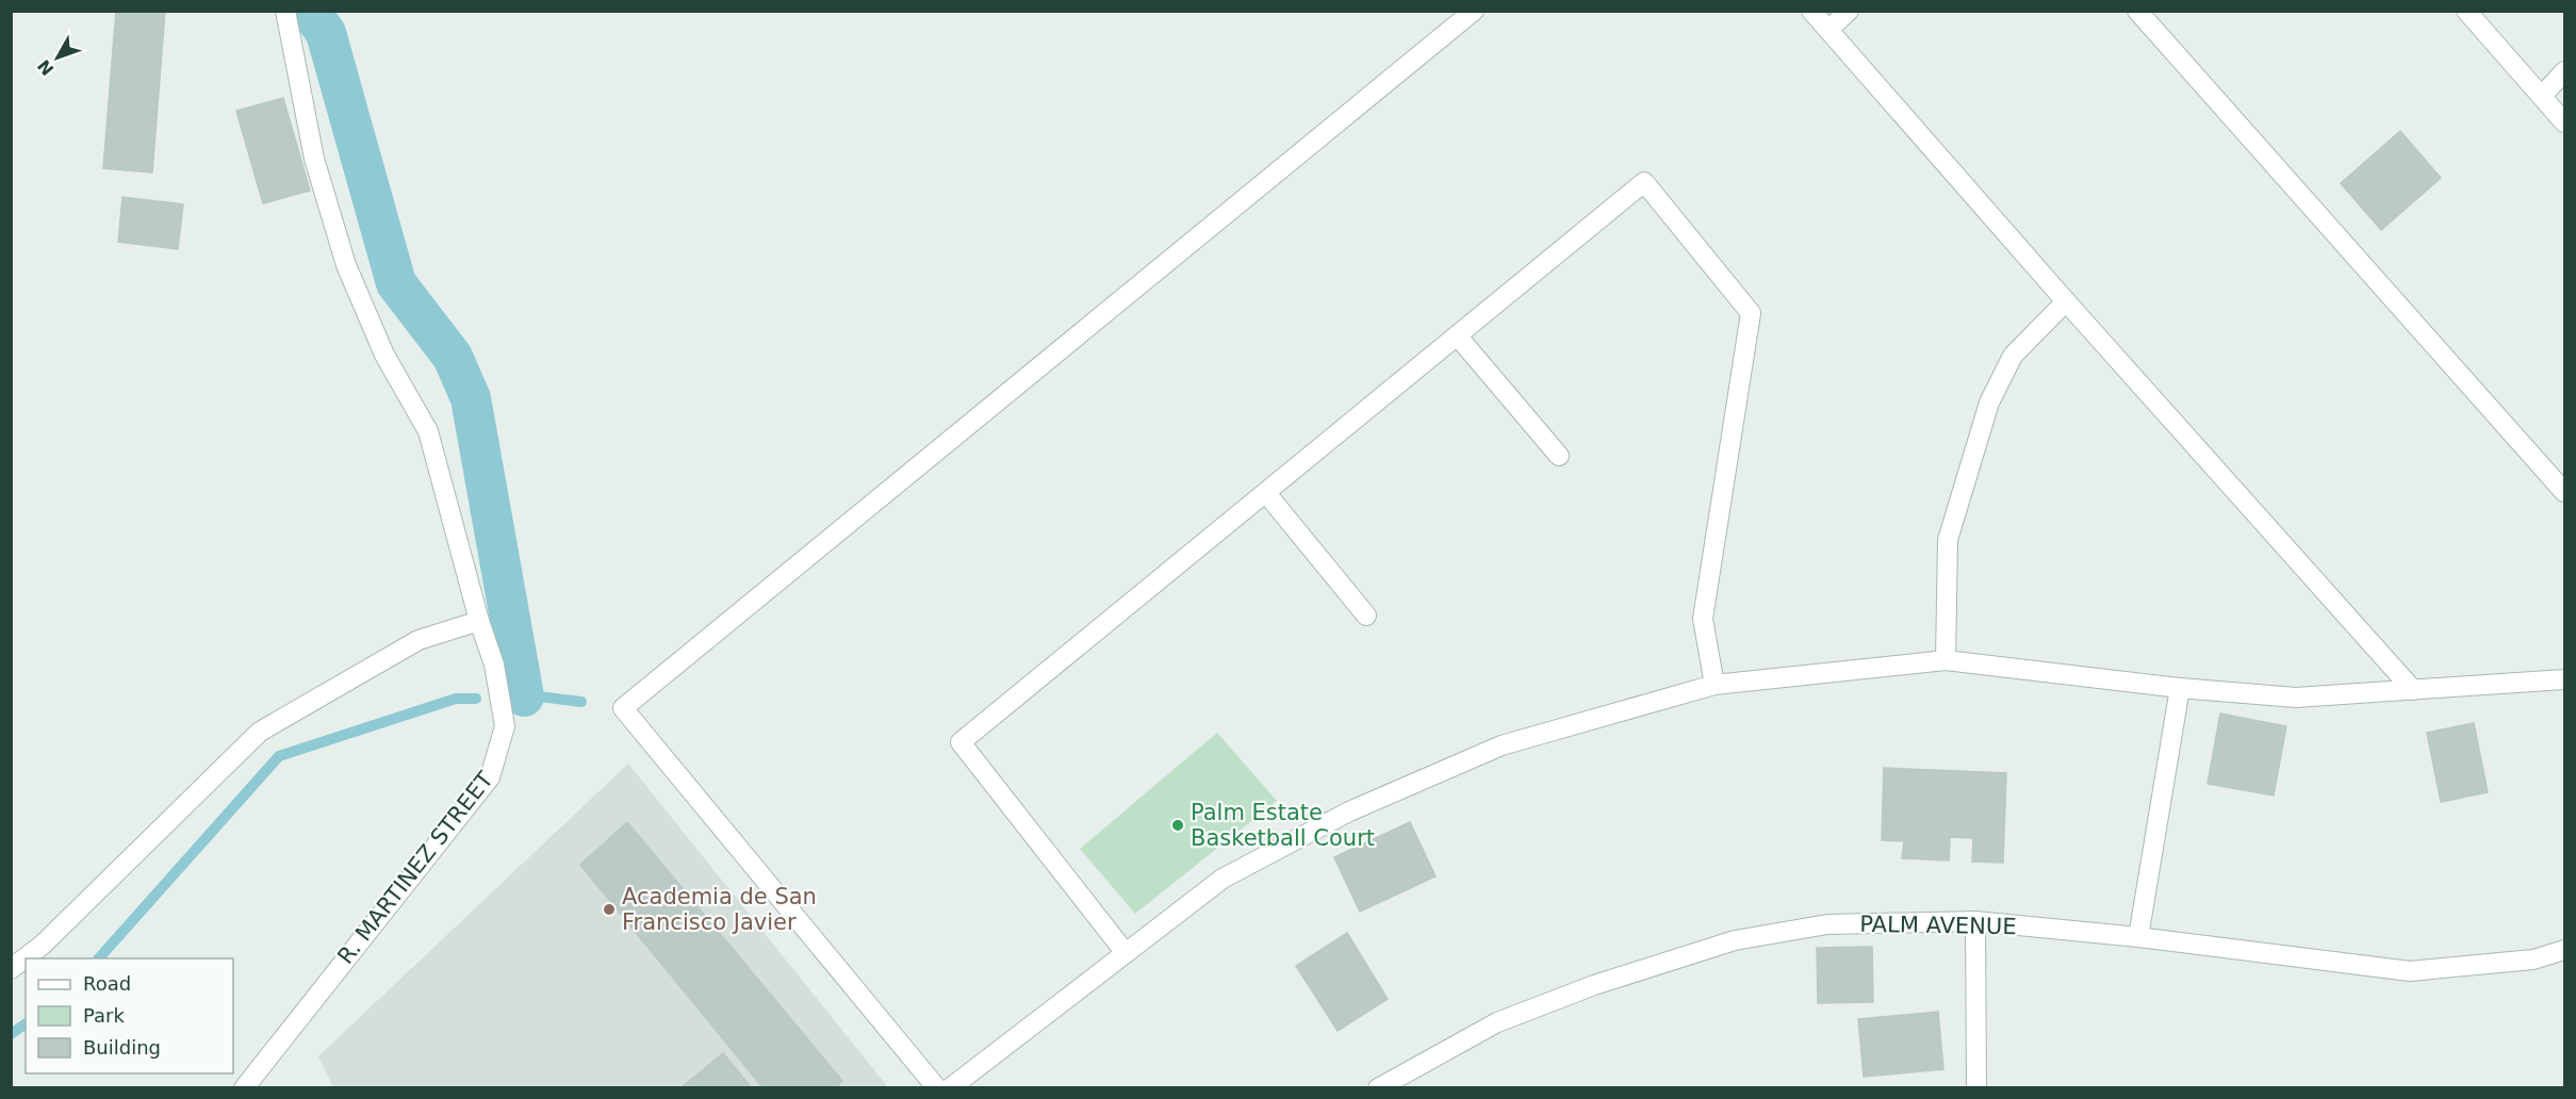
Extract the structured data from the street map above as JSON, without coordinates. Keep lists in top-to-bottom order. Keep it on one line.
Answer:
{"streets":{"street":["R. MARTINEZ STREET","PALM AVENUE"]},"places":["Palm Estate Basketball Court","Academia de San Francisco Javier"],"legend":["Road","Park","Building"],"north":"bottom left"}
